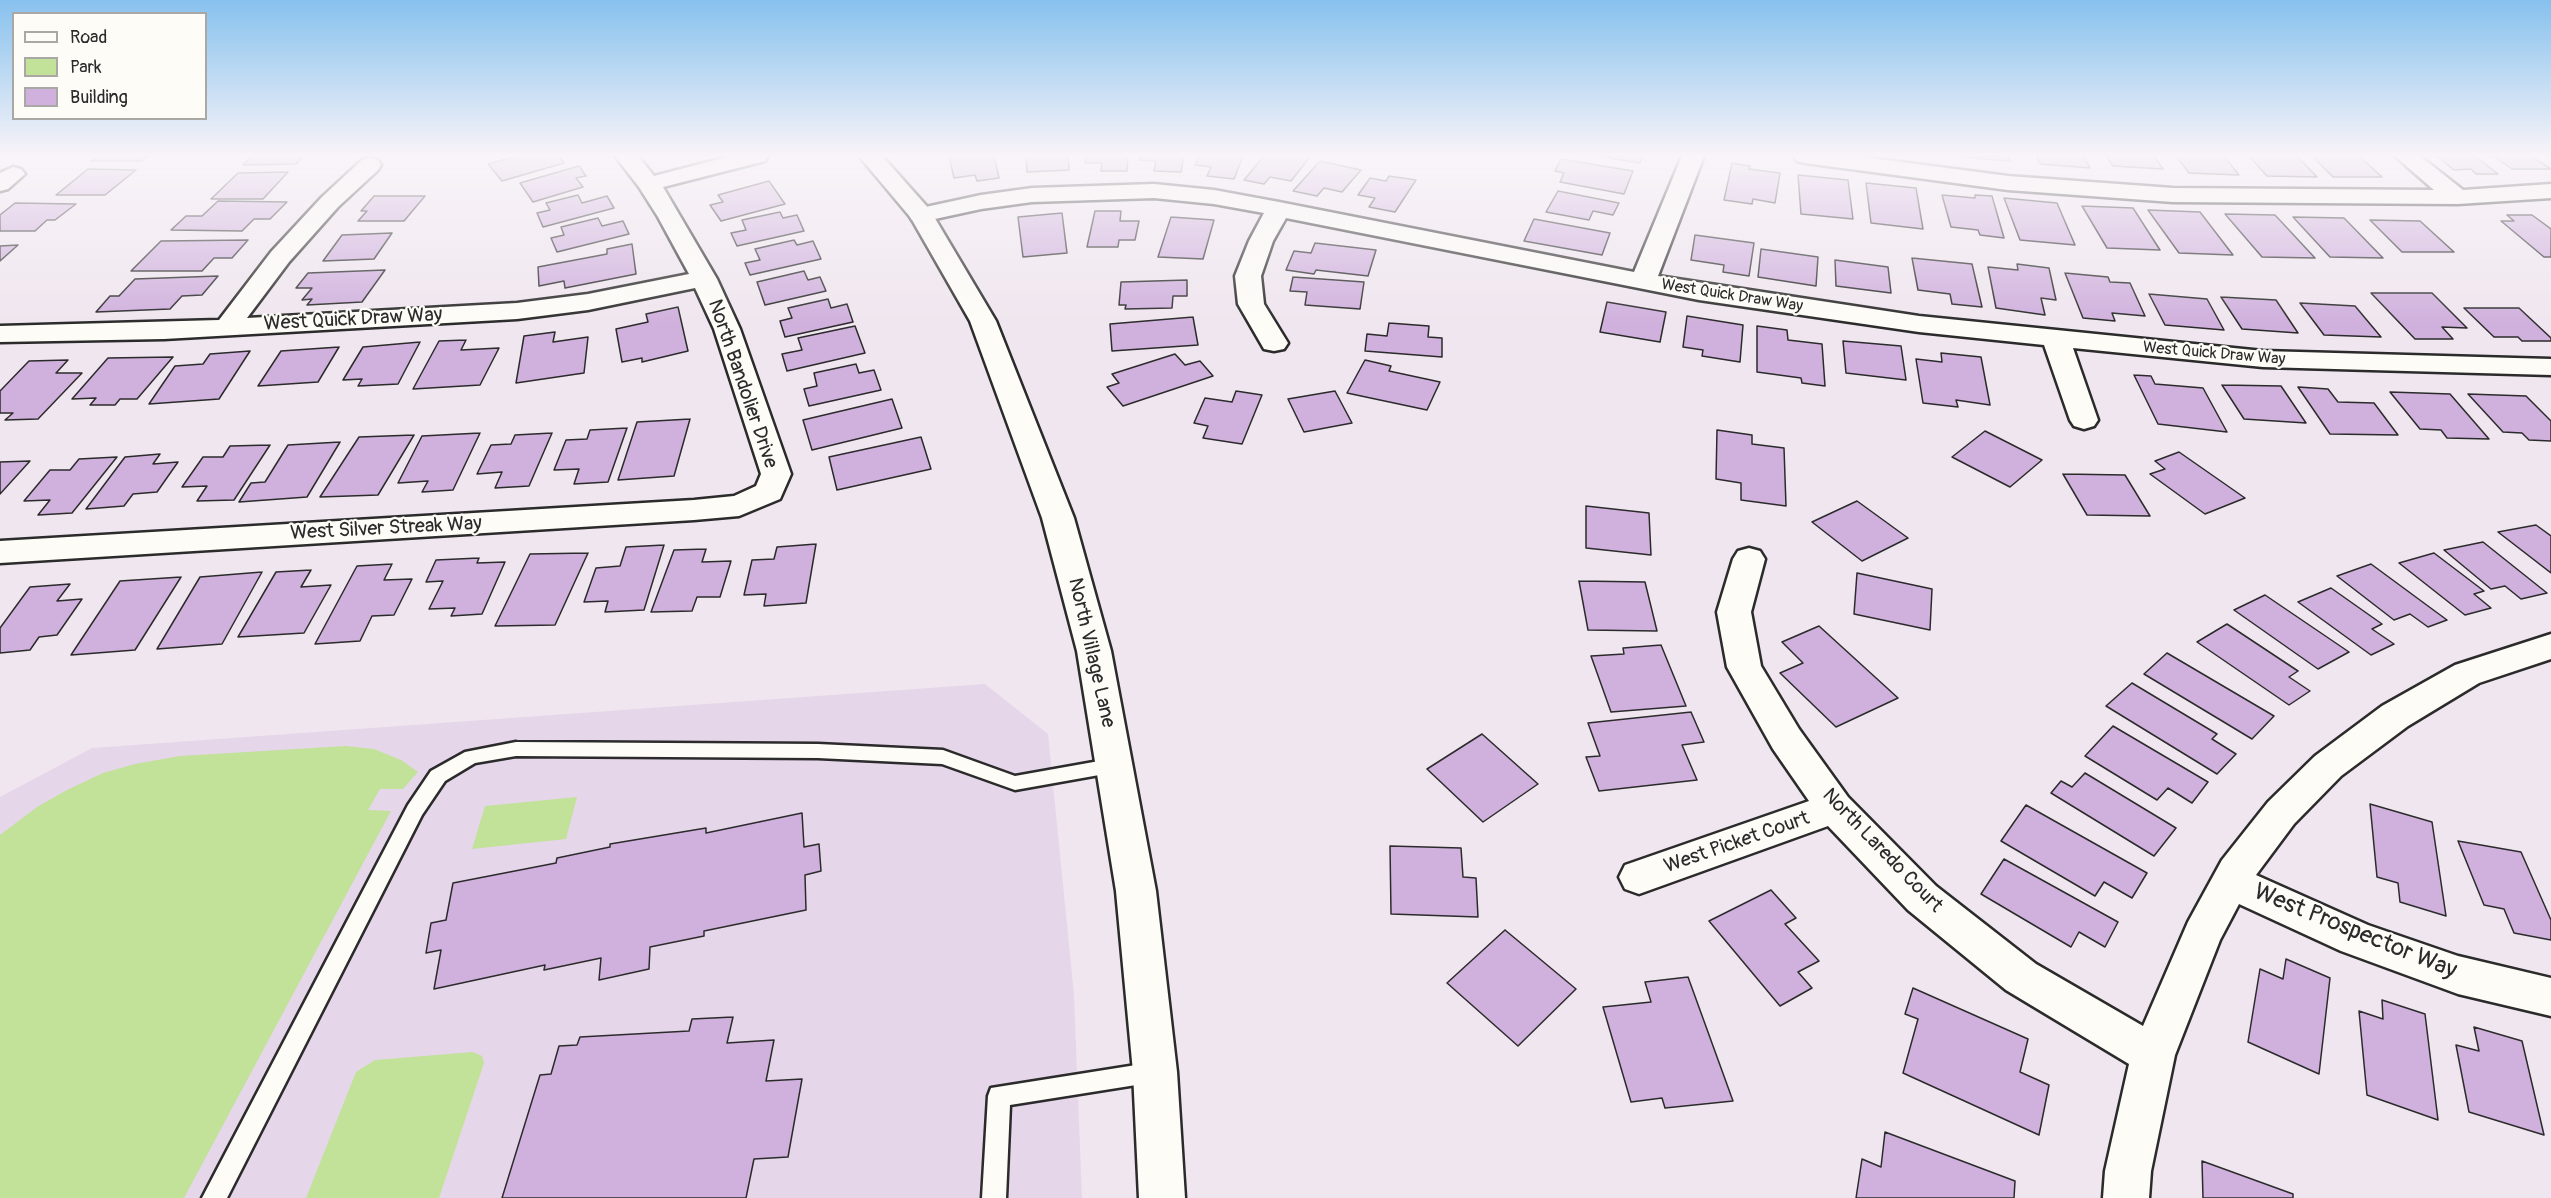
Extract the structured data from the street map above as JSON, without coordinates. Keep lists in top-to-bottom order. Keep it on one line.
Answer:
{"streets":{"street":["West Quick Draw Way","North Bandolier Drive","West Silver Streak Way","North Village Lane","West Picket Court","North Laredo Court","West Prospector Way"]},"crossings":[["West Quick Draw Way","North Bandolier Drive"],["West Quick Draw Way","North Village Lane"],["North Bandolier Drive","West Silver Streak Way"],["West Picket Court","North Laredo Court"]],"legend":["Road","Park","Building"]}
